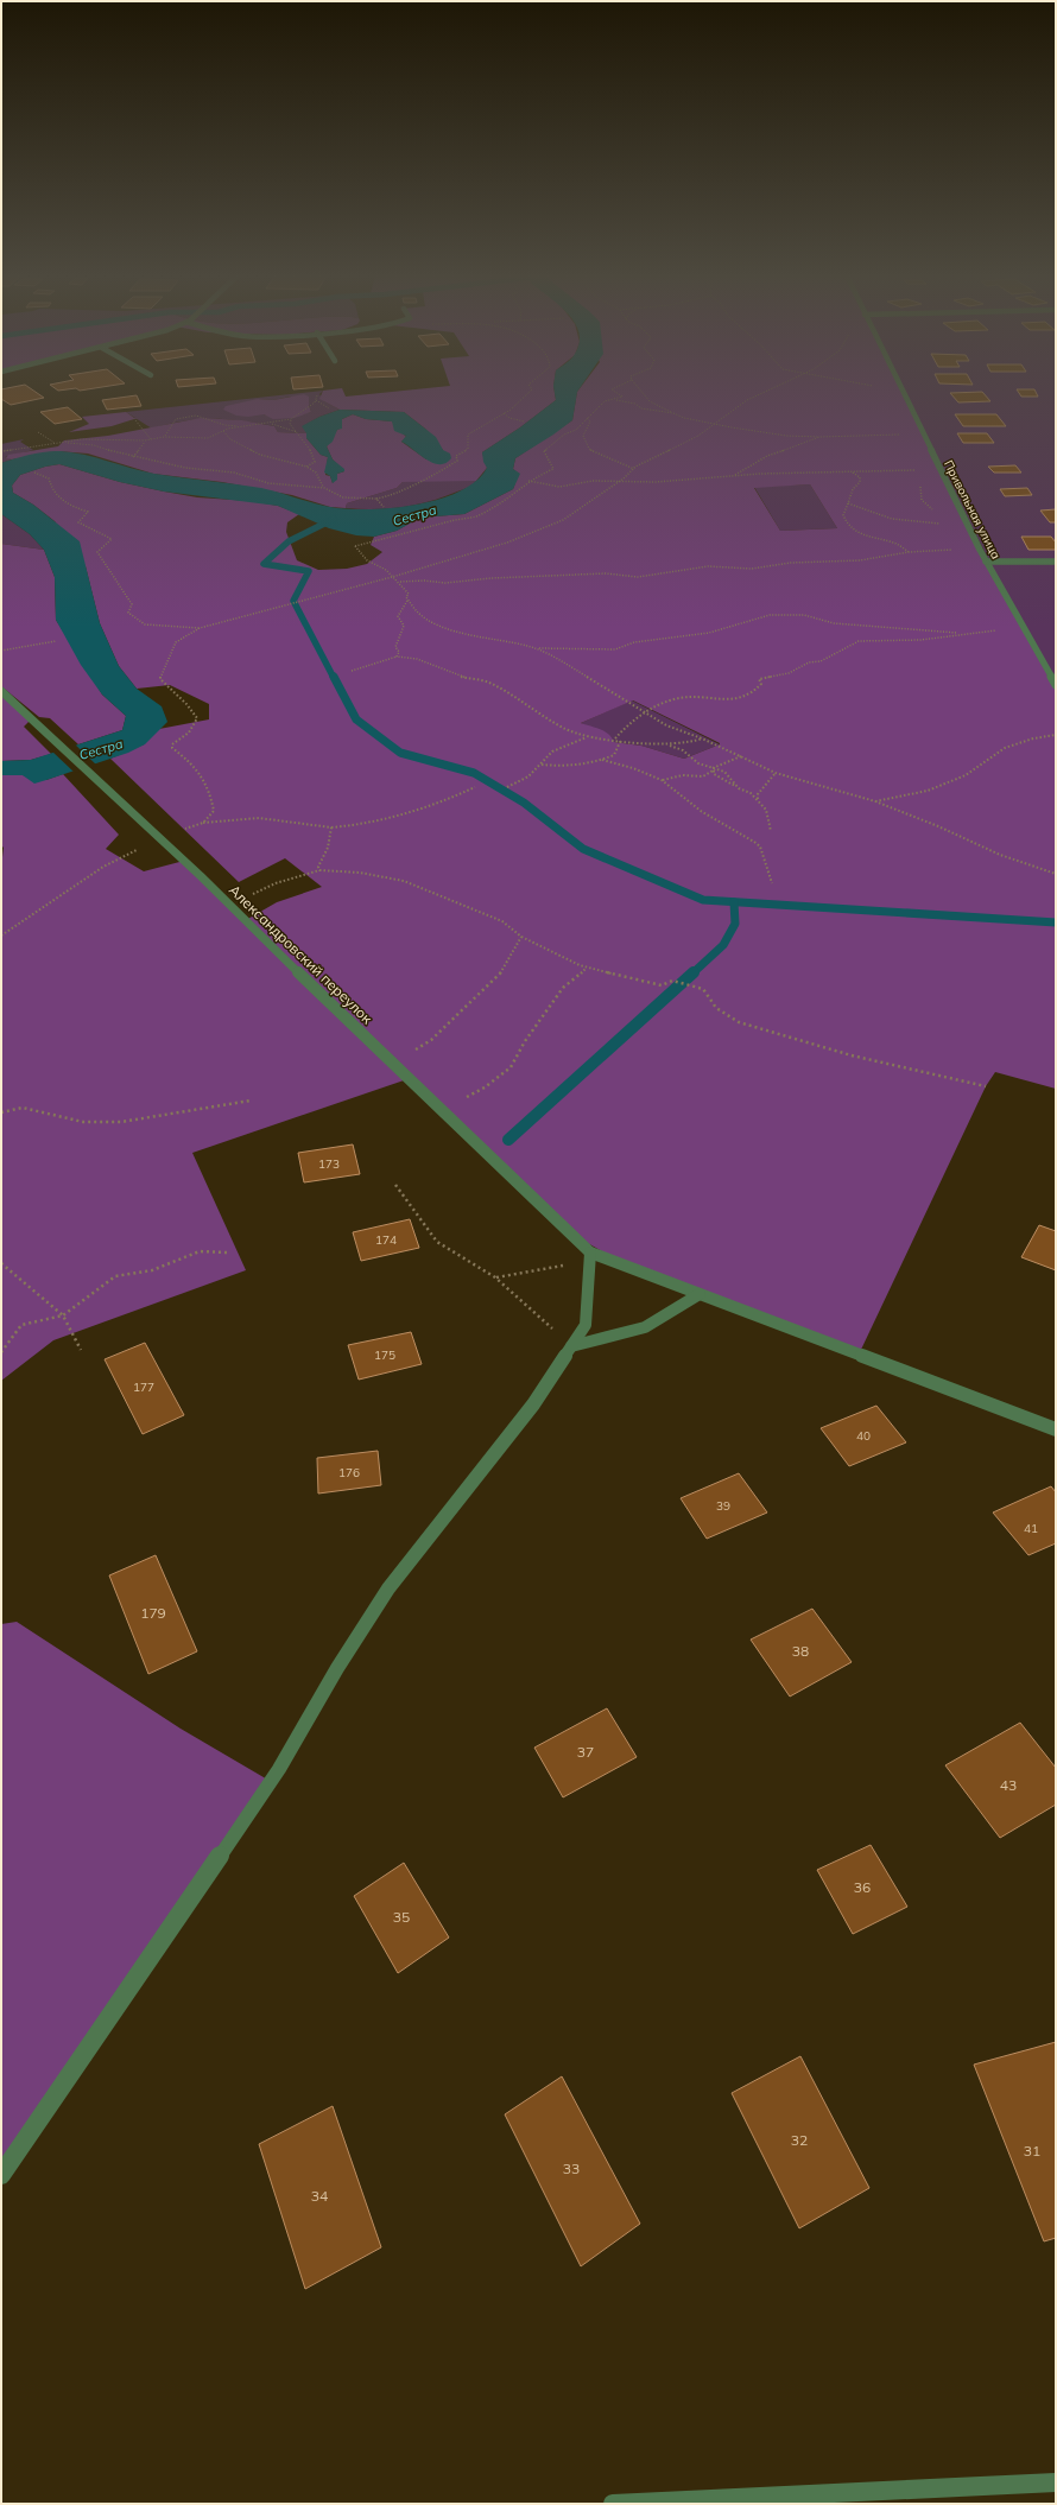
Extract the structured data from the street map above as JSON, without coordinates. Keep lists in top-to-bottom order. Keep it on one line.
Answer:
{"streets":{"street":["Привольная улица","Александровский переулок"]},"water":["Сестра"],"house_numbers":["173","174","175","177","40","176","39","41","179","38","37","43","36","35","32","31","33","34"]}
